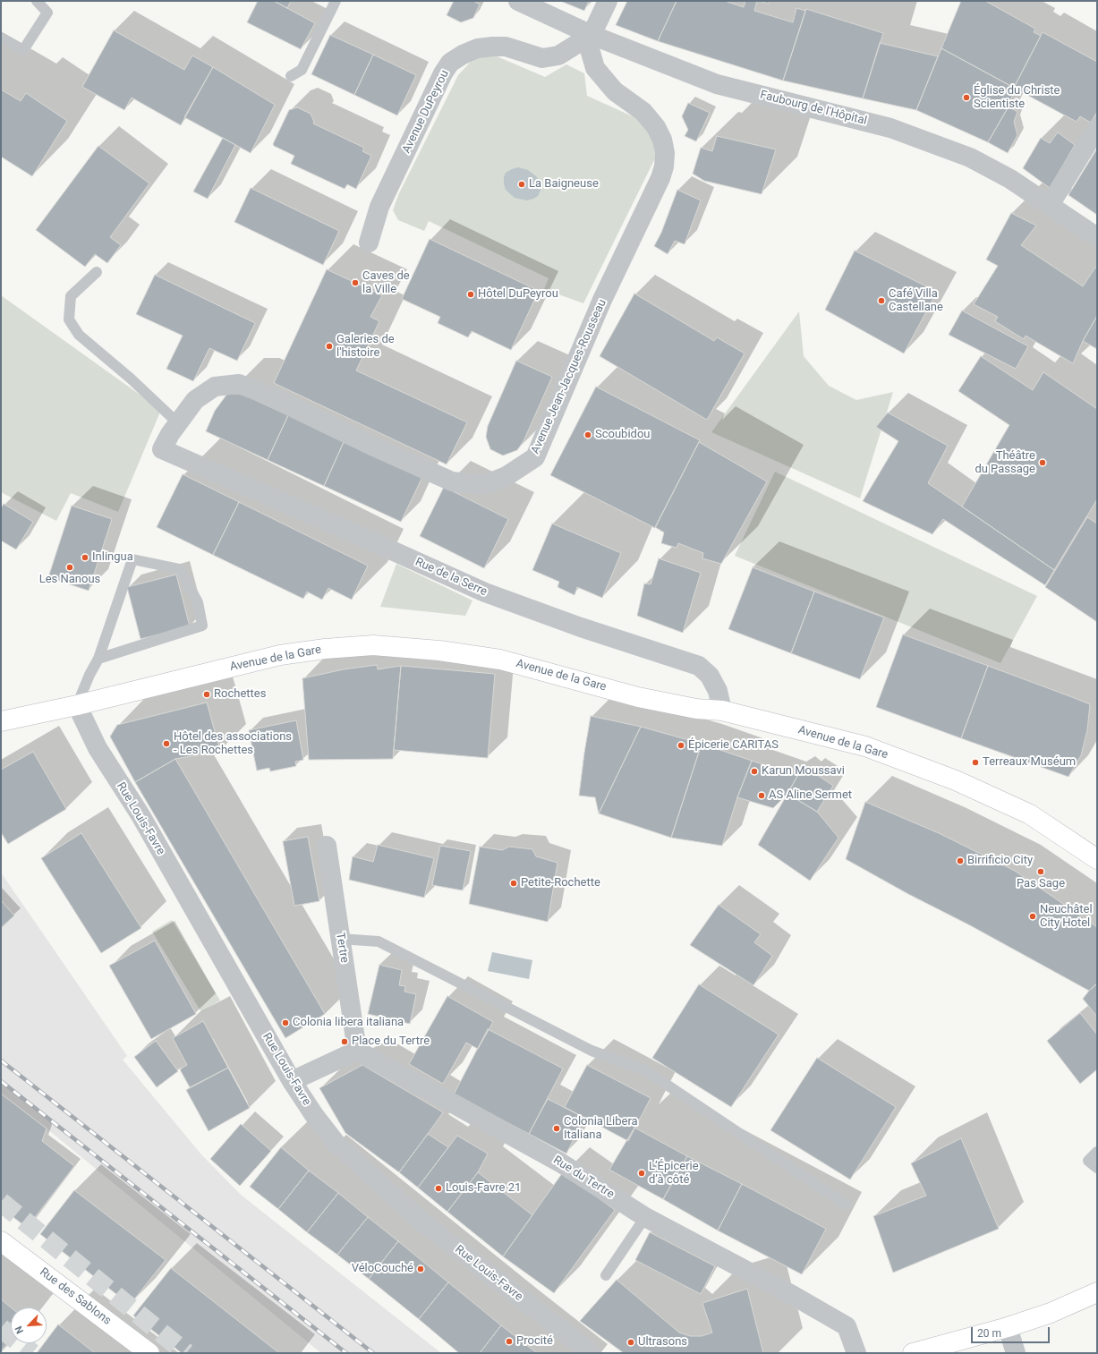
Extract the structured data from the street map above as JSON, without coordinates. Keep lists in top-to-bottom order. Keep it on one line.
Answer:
{"streets":{"main road":["Avenue de la Gare","Rue des Sablons"],"street":["Faubourg de l'Hôpital","Avenue DuPeyrou","Avenue Jean-Jacques-Rousseau","Rue de la Serre","Rue Louis-Favre","Tertre","Rue du Tertre"]},"crossings":[["Faubourg de l'Hôpital","Avenue DuPeyrou"],["Faubourg de l'Hôpital","Avenue Jean-Jacques-Rousseau"],["Avenue DuPeyrou","Avenue Jean-Jacques-Rousseau"],["Avenue Jean-Jacques-Rousseau","Rue de la Serre"],["Rue de la Serre","Avenue de la Gare"],["Avenue de la Gare","Rue Louis-Favre"],["Tertre","Rue du Tertre"]],"places":["Église du Christe Scientiste","La Baigneuse","Caves de la Ville","Hôtel DuPeyrou","Café Villa Castellane","Galeries de l'histoire","Scoubidou","Théâtre du Passage","Inlingua","Les Nanous","Rochettes","Hôtel des associations - Les Rochettes","Épicerie CARITAS","Terreaux Muséum","Karun Moussavi","AS Aline Sermet","Birrificio City","Pas Sage","Petite-Rochette","Neuchâtel City Hotel","Colonia libera italiana","Place du Tertre","Colonia Libera Italiana","L’Épicerie d’à côté","Louis-Favre 21","VéloCouché","Procité","Ultrasons"],"scale_bar":"20 m","north":"bottom left"}
